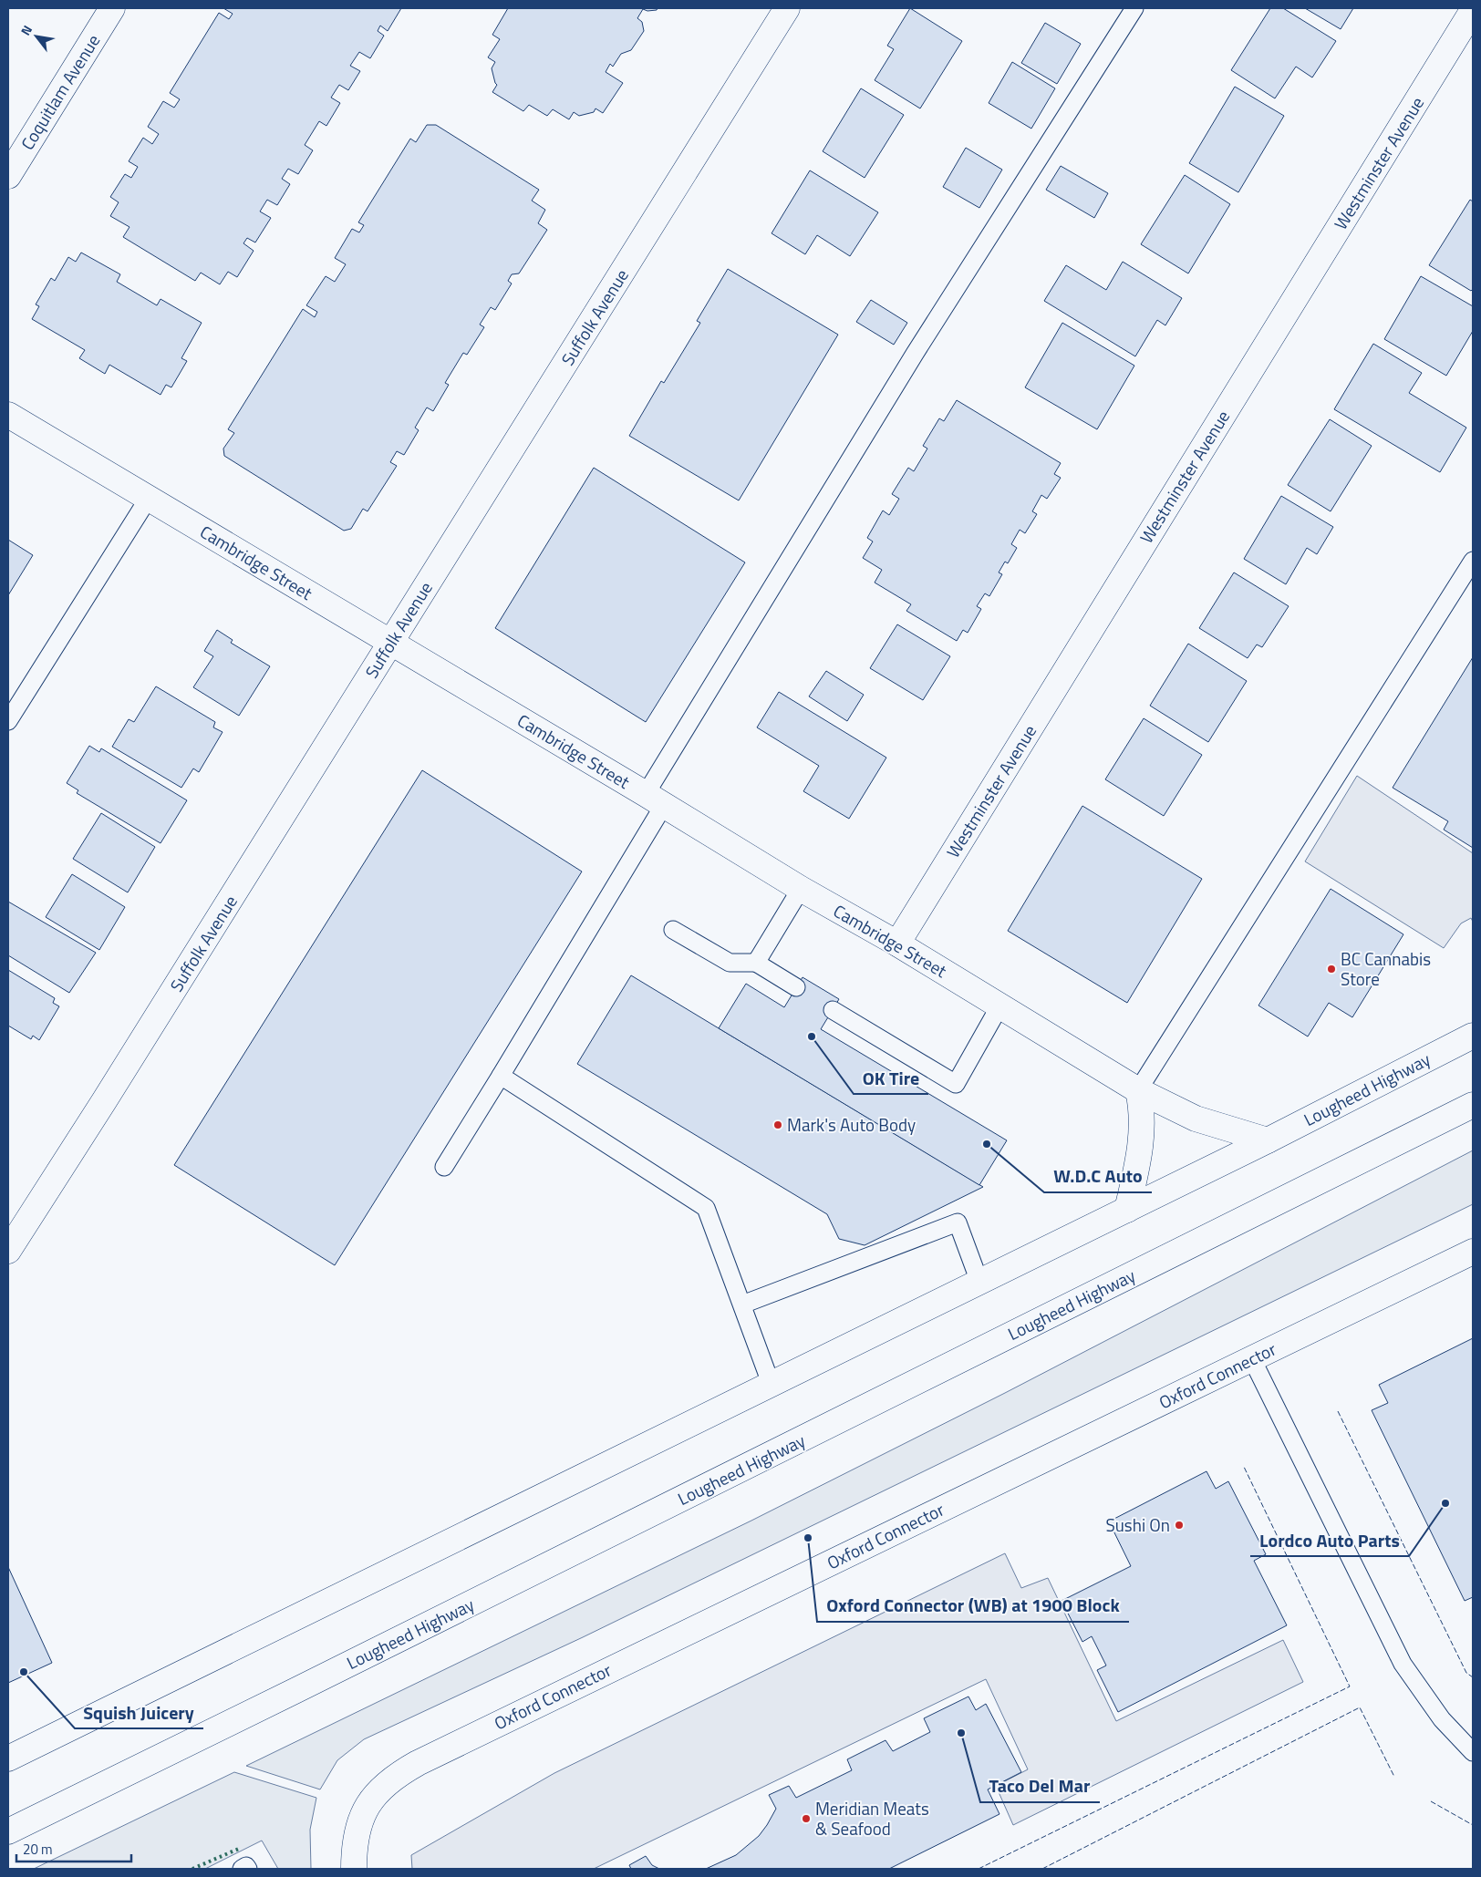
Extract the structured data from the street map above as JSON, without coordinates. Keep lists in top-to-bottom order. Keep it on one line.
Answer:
{"streets":{"street":["Coquitlam Avenue","Westminster Avenue","Suffolk Avenue","Cambridge Street","Lougheed Highway","Oxford Connector"]},"crossings":[["Westminster Avenue","Cambridge Street"],["Suffolk Avenue","Cambridge Street"],["Cambridge Street","Lougheed Highway"]],"places":["BC Cannabis Store","OK Tire","Mark's Auto Body","W.D.C Auto","Lordco Auto Parts","Sushi On","Oxford Connector (WB) at 1900 Block","Squish Juicery","Taco Del Mar","Meridian Meats & Seafood"],"scale_bar":"20 m","north":"top left"}
